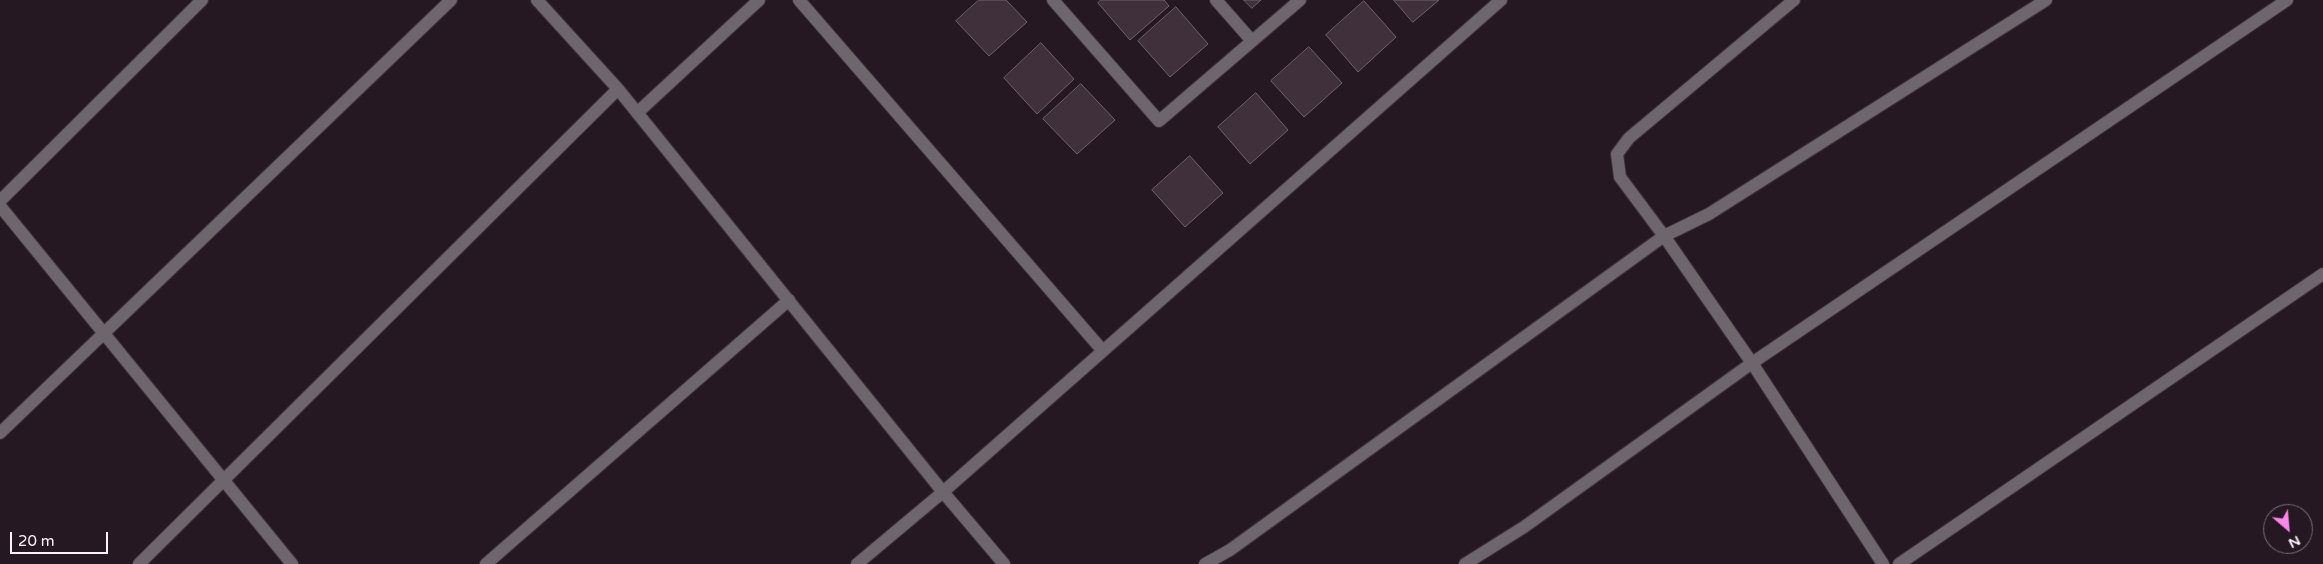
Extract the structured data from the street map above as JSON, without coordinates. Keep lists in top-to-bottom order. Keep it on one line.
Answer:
{"scale_bar":"20 m","north":"bottom right"}
